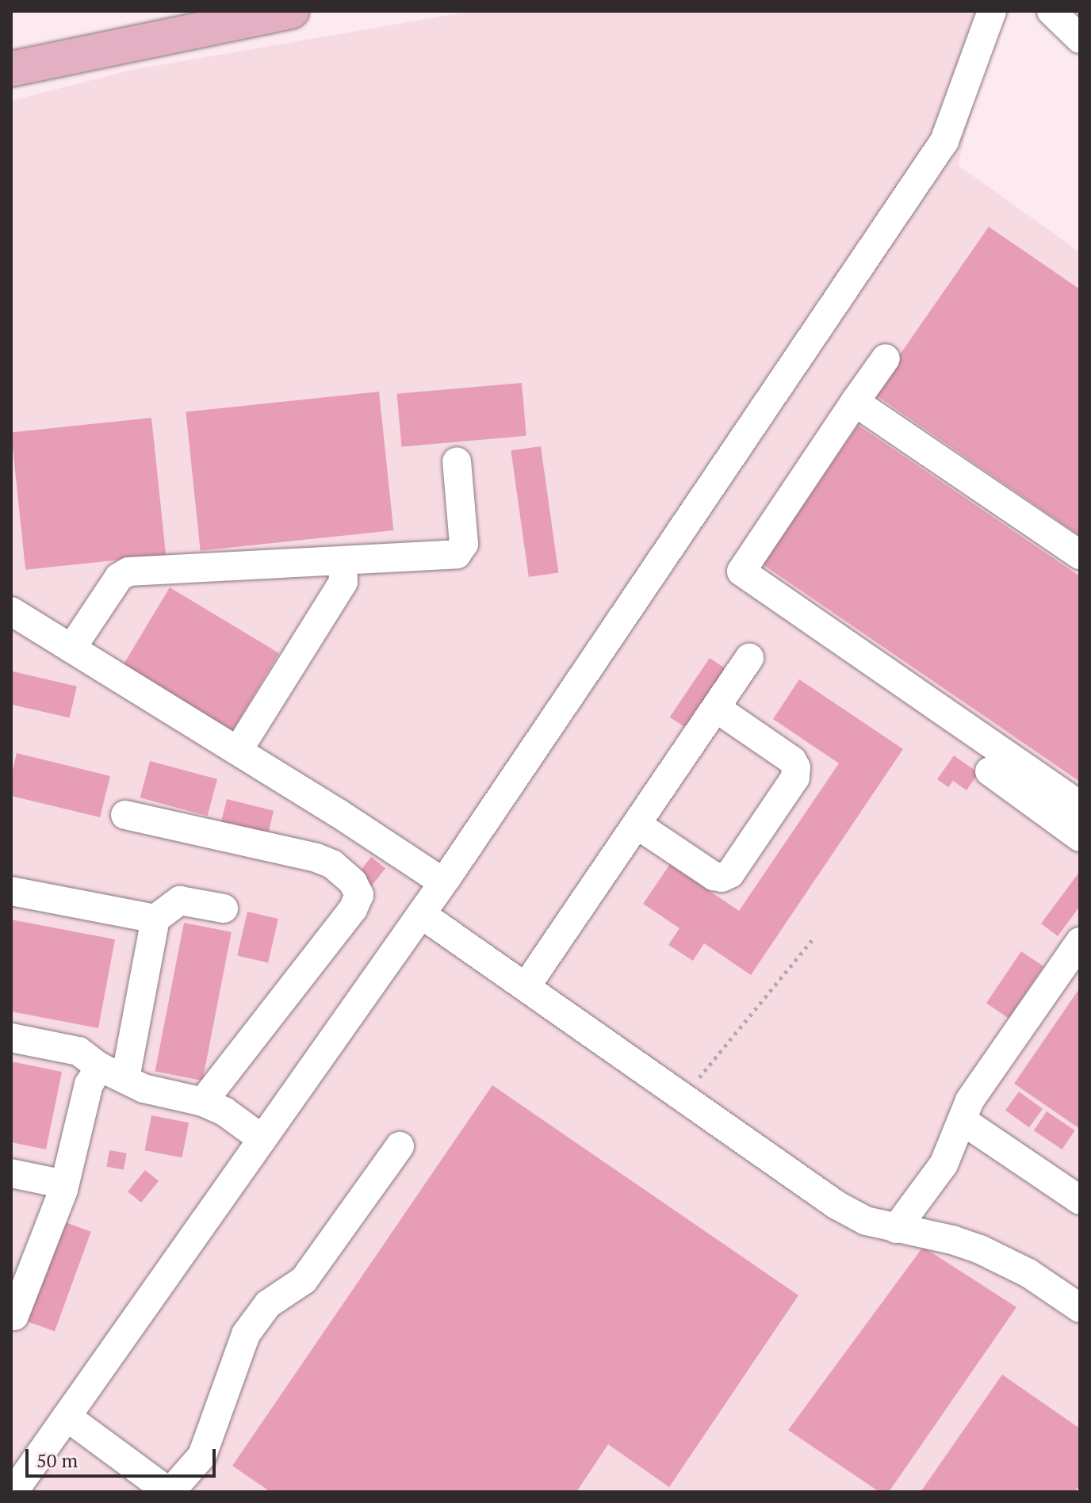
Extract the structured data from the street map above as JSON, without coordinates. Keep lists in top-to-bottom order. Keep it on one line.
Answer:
{"scale_bar":"50 m"}
